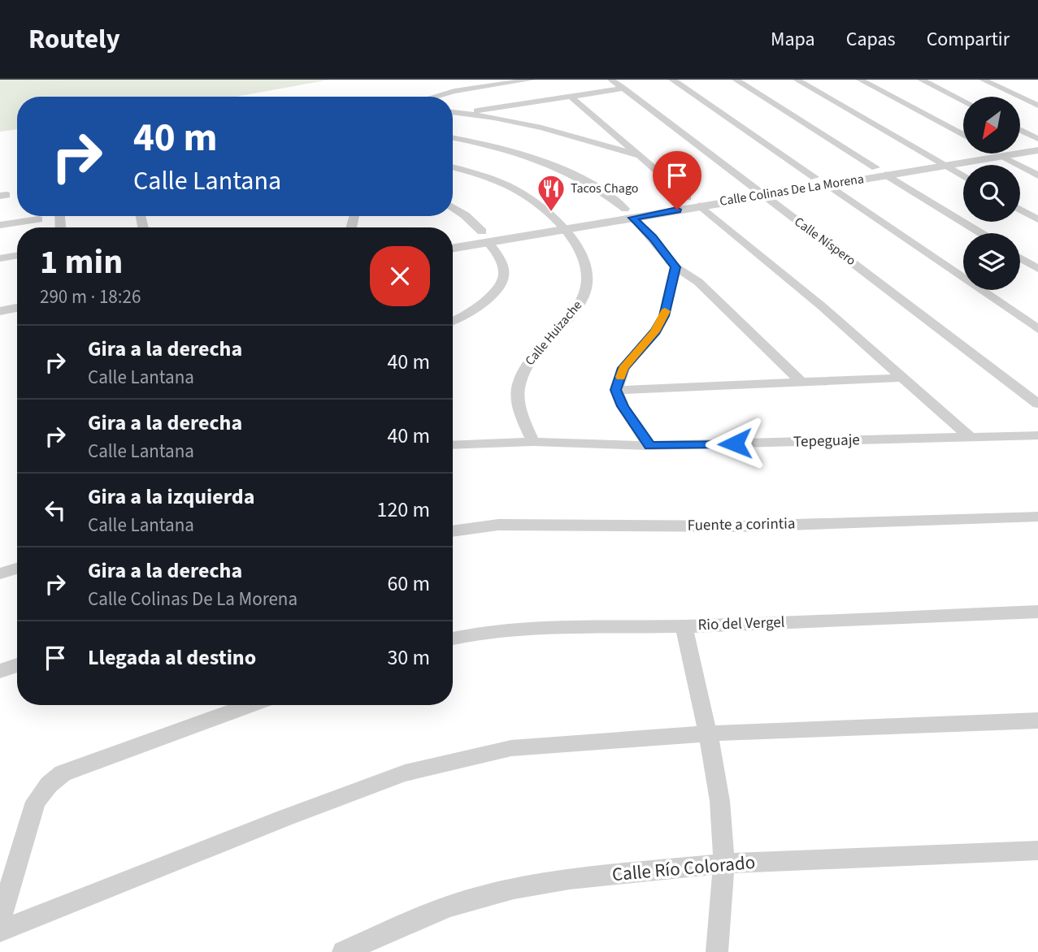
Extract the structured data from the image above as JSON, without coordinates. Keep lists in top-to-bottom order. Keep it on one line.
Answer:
{"streets":{"street":["Calle Colinas De La Morena","Calle Níspero","Calle Huizache","Tepeguaje","Fuente a corintia","Rio del Vergel","Calle Río Colorado"]},"crossings":[["Calle Colinas De La Morena","Calle Níspero"],["Calle Colinas De La Morena","Calle Huizache"],["Calle Huizache","Tepeguaje"]],"places":{"restaurant":["Tacos Chago"]},"north":"bottom left","page":{"header":"Routely","nav":["Mapa","Capas","Compartir"],"turn":["40 m","Calle Lantana"],"heading":["1 min","290 m · 18:26"],"list":[{"name":"Gira a la derecha","note":"Calle Lantana","value":"40 m"},{"name":"Gira a la derecha","note":"Calle Lantana","value":"40 m"},{"name":"Gira a la izquierda","note":"Calle Lantana","value":"120 m"},{"name":"Gira a la derecha","note":"Calle Colinas De La Morena","value":"60 m"},{"name":"Llegada al destino","value":"30 m"}]}}
